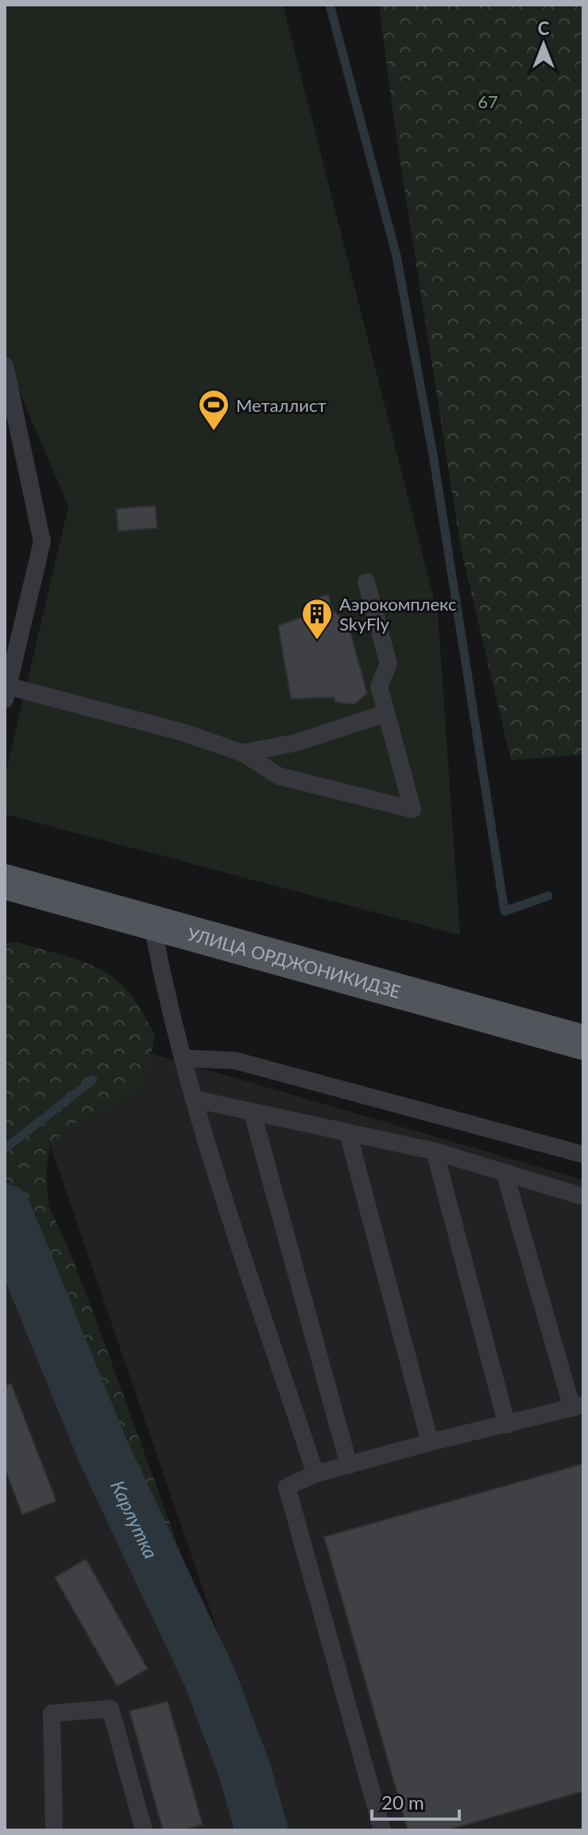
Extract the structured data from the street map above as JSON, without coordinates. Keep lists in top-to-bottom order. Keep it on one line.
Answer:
{"streets":{"main road":["УЛИЦА ОРДЖОНИКИДЗЕ"]},"water":["Карлутка"],"parks":["67"],"places":{"sports":["Металлист"],"building":["Аэрокомплекс SkyFly"]},"scale_bar":"20 m","north":"top"}
